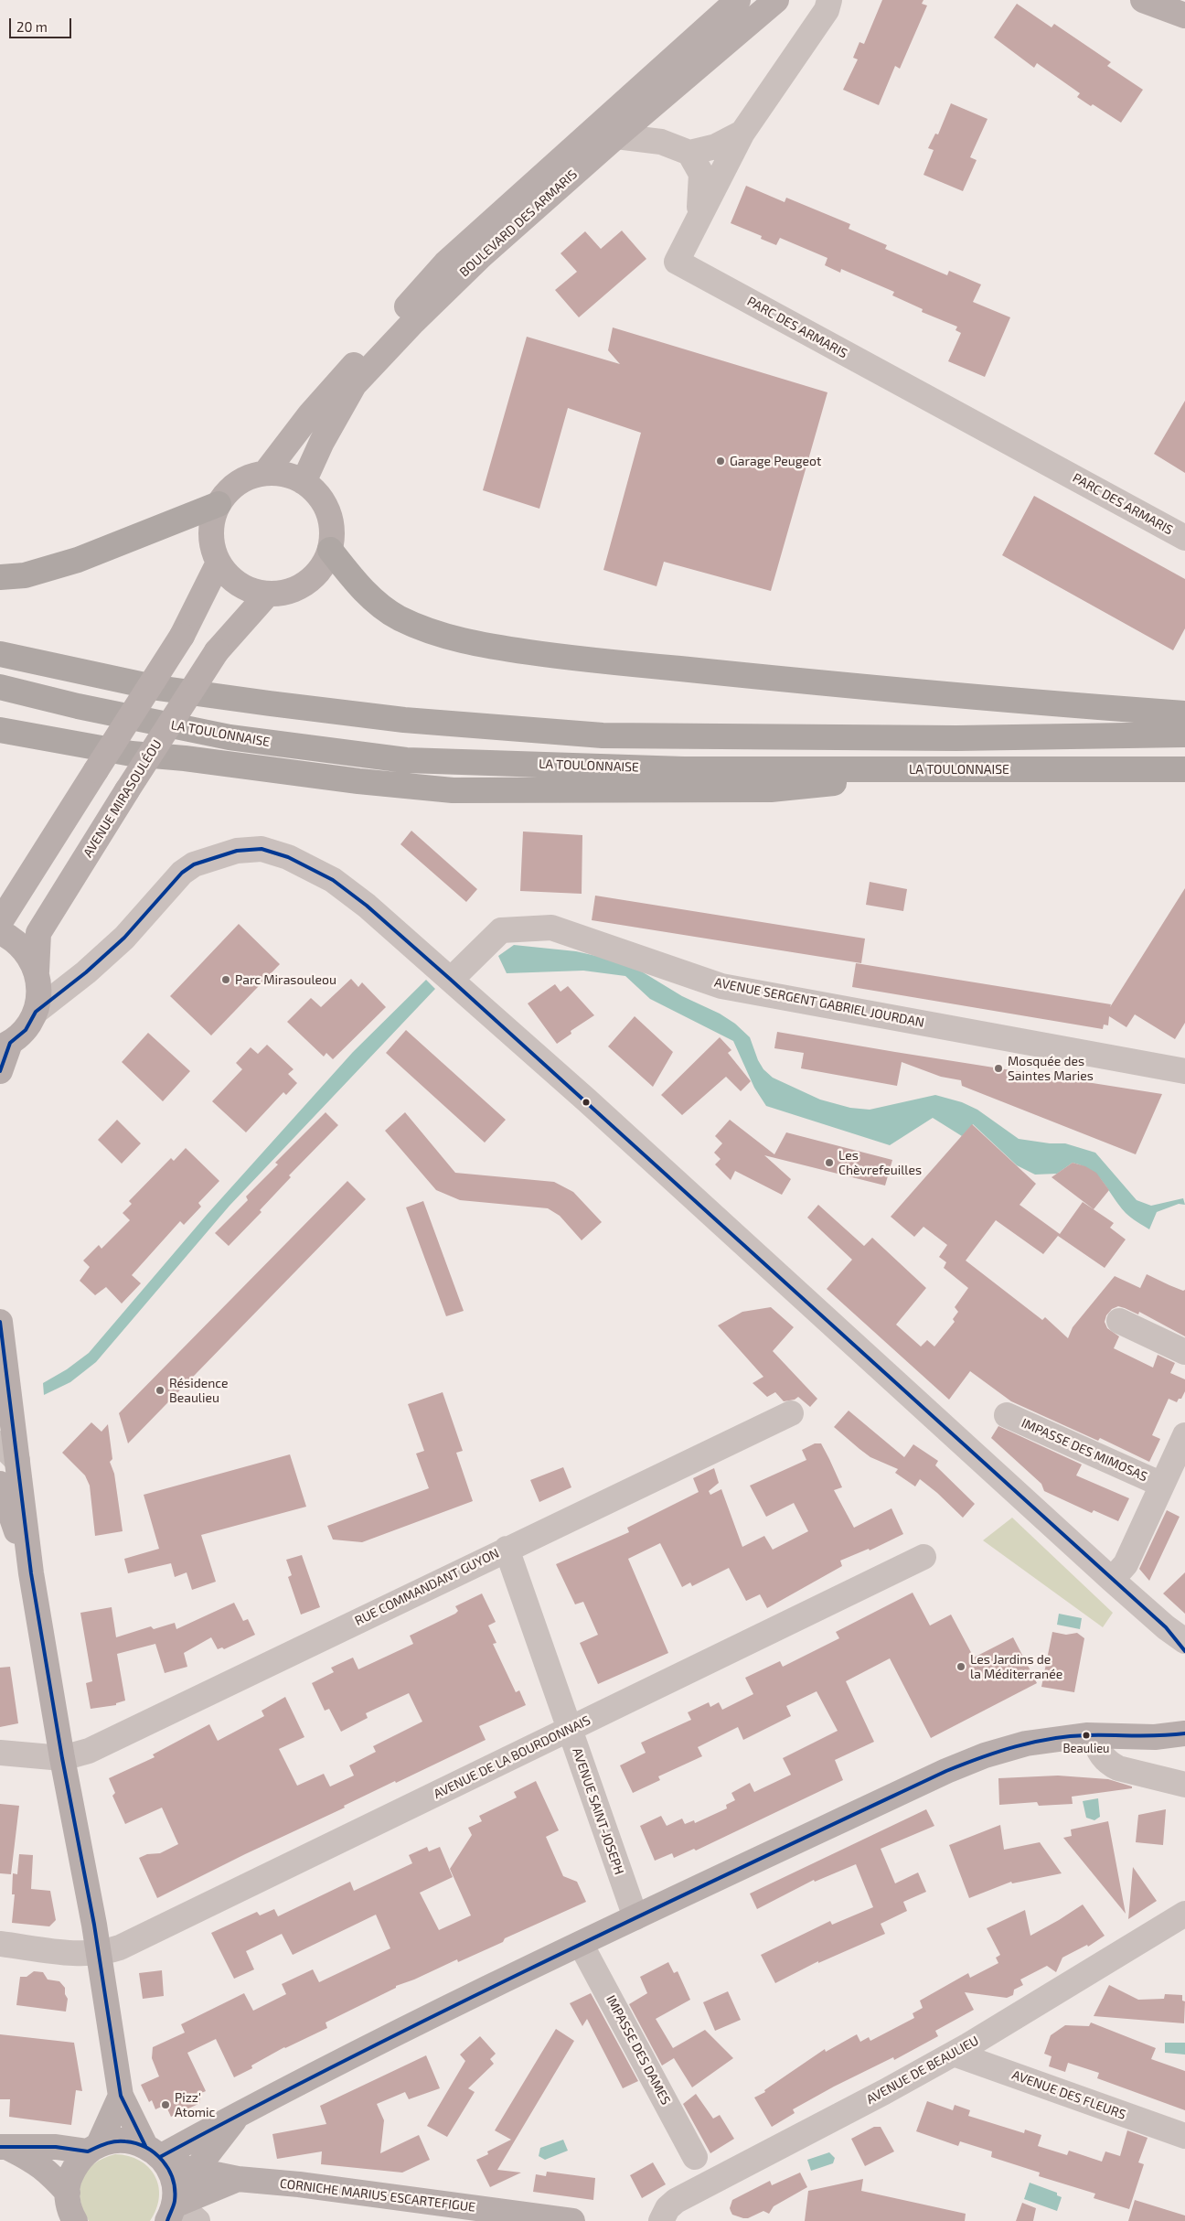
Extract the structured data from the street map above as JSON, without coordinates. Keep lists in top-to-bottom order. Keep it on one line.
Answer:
{"streets":{"highway":["LA TOULONNAISE"],"main road":["BOULEVARD DES ARMARIS","AVENUE MIRASOULÉOU","CORNICHE MARIUS ESCARTEFIGUE"],"street":["PARC DES ARMARIS","AVENUE SERGENT GABRIEL JOURDAN","IMPASSE DES MIMOSAS","RUE COMMANDANT GUYON","AVENUE DE LA BOURDONNAIS","AVENUE SAINT-JOSEPH","IMPASSE DES DAMES","AVENUE DE BEAULIEU","AVENUE DES FLEURS"]},"crossings":[["BOULEVARD DES ARMARIS","AVENUE MIRASOULÉOU"],["RUE COMMANDANT GUYON","AVENUE SAINT-JOSEPH"],["AVENUE DE LA BOURDONNAIS","AVENUE SAINT-JOSEPH"],["AVENUE DE BEAULIEU","AVENUE DES FLEURS"]],"places":["Garage Peugeot","Parc Mirasouleou","Mosquée des Saintes Maries","Les Chèvrefeuilles","Résidence Beaulieu","Les Jardins de la Méditerranée","Beaulieu","Pizz' Atomic"],"scale_bar":"20 m"}
